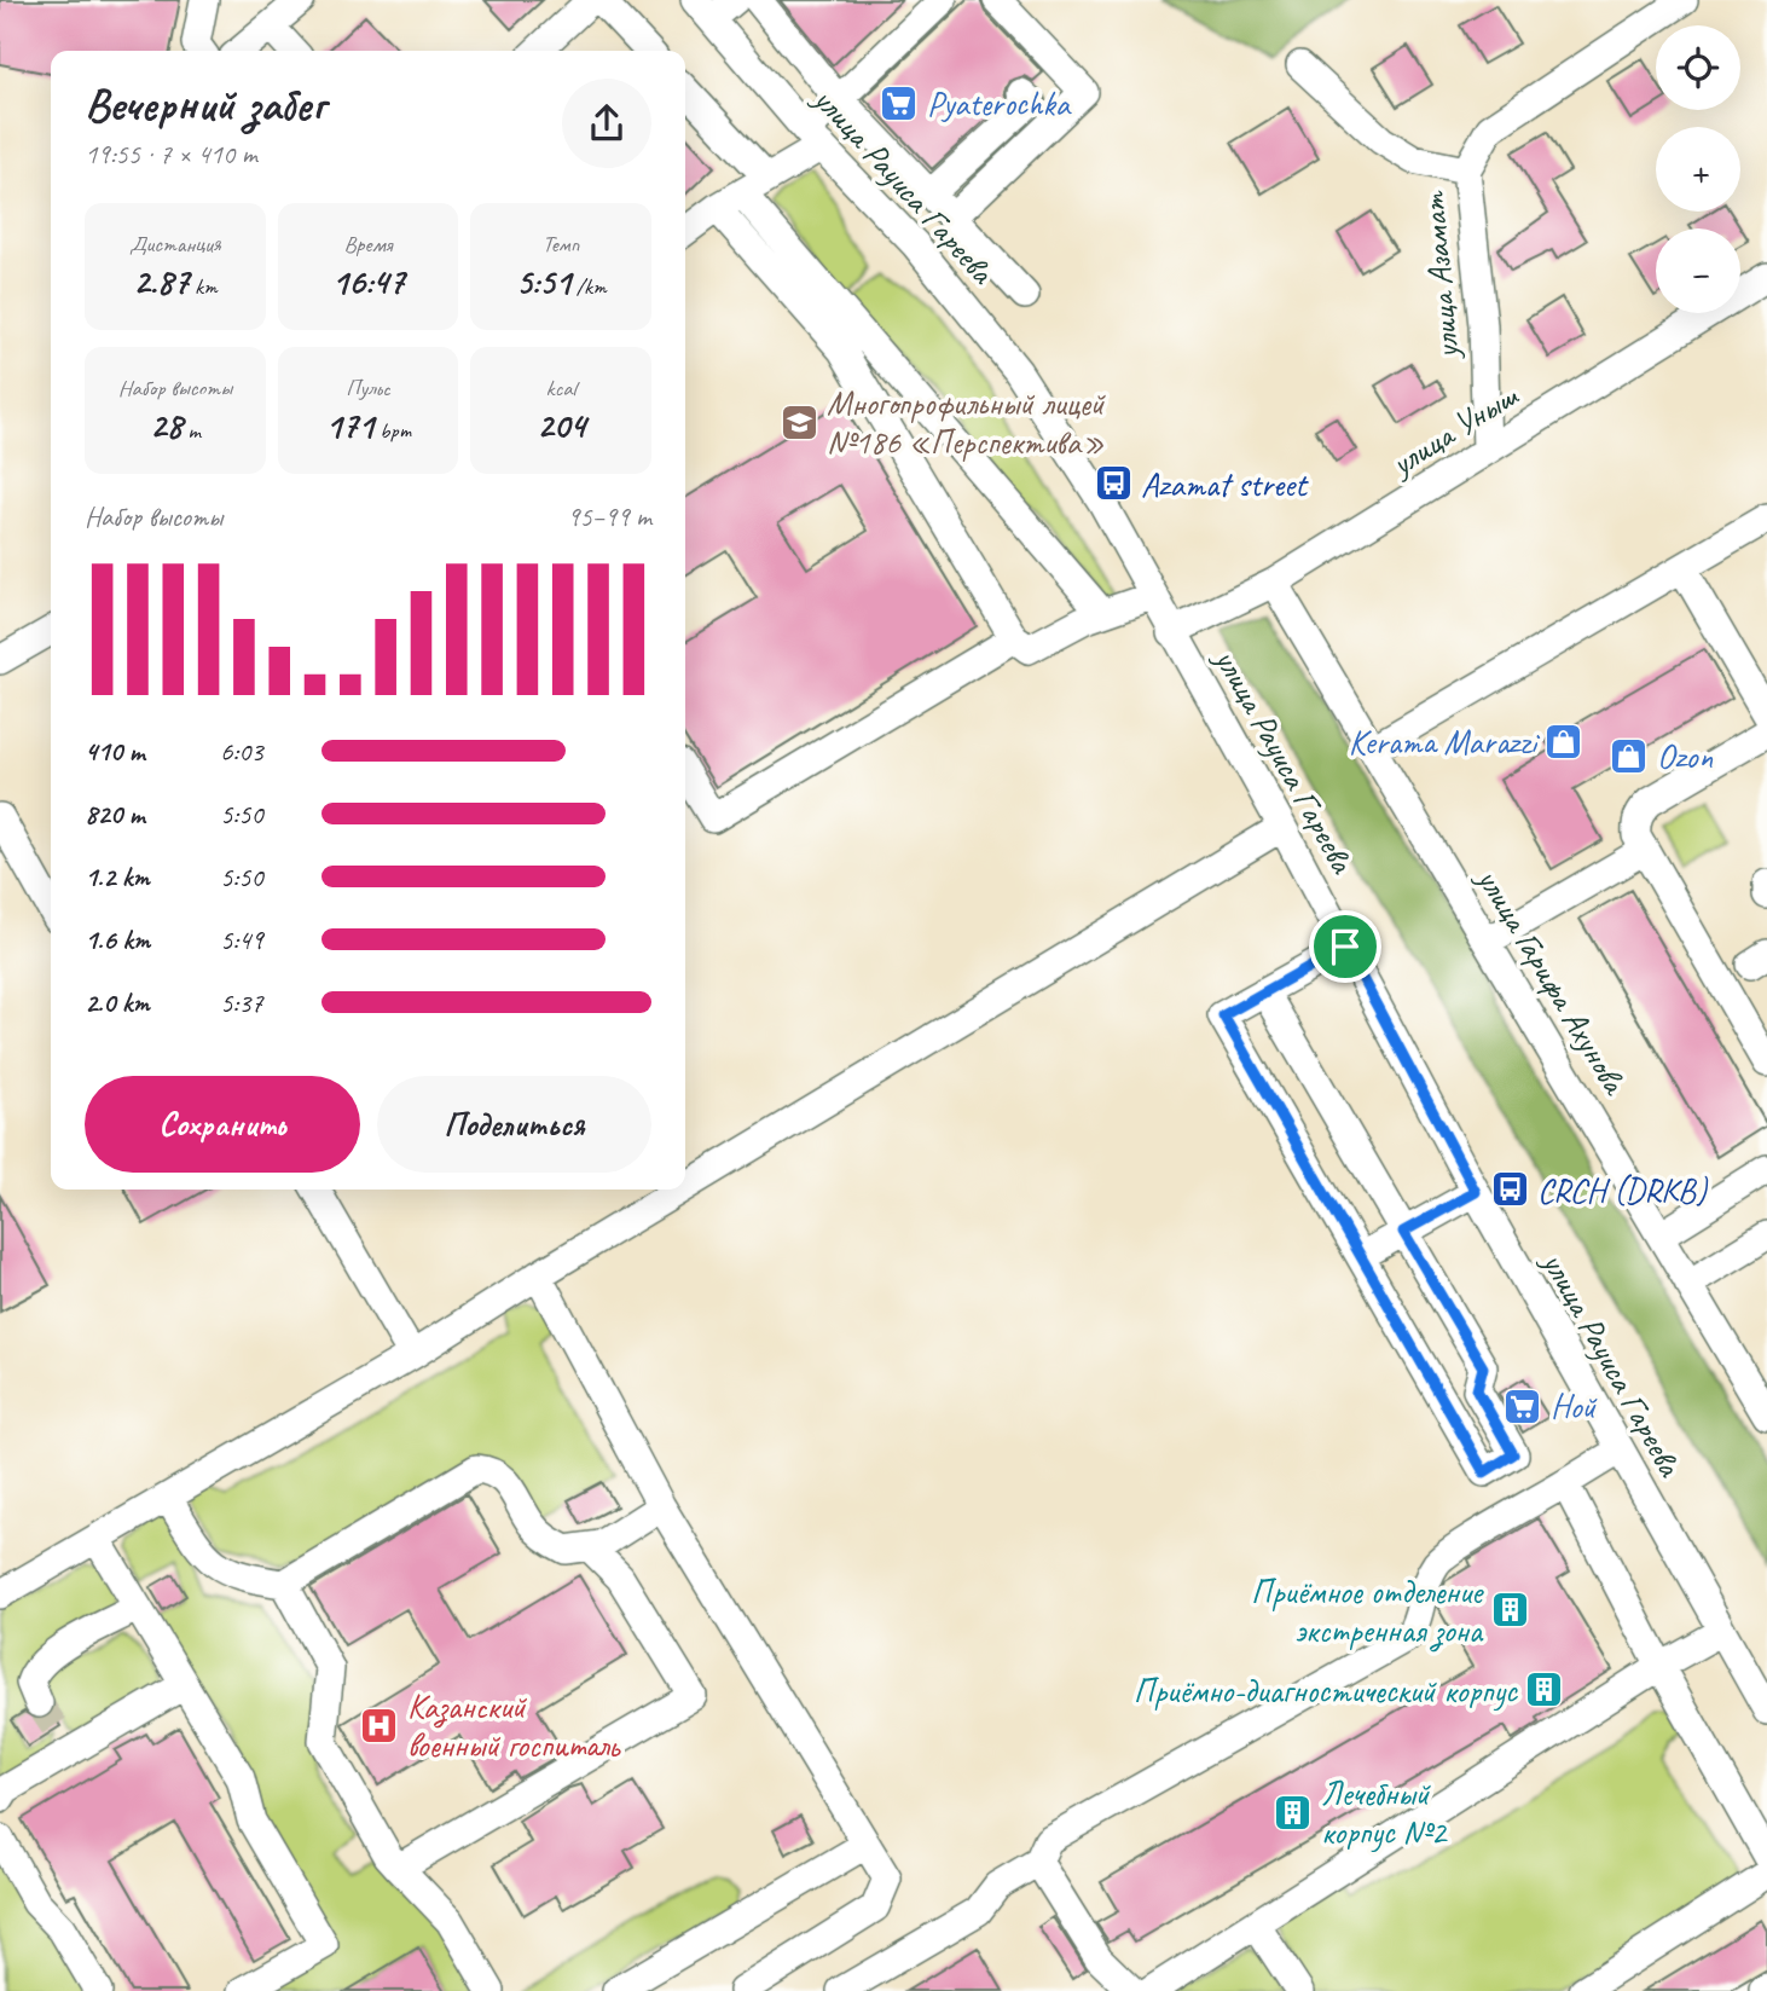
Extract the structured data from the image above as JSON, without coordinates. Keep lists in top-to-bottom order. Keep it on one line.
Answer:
{"streets":{"street":["улица Рауиса Гареева","улица Азамат","улица Уныш","улица Гарифа Ахунова"]},"crossings":[["улица Рауиса Гареева","улица Уныш"],["улица Азамат","улица Уныш"],["улица Уныш","улица Гарифа Ахунова"]],"places":{"supermarket":["Pyaterochka","Ной"],"school or university":["Многопрофильный лицей №186 «Перспектива»"],"bus stop":["Azamat street","CRCH (DRKB)"],"shop":["Kerama Marazzi","Ozon"],"building":["Приёмное отделение экстренная зона","Приёмно-диагностический корпус","Лечебный корпус №2"],"hospital":["Казанский военный госпиталь"]},"page":{"map_buttons":["+","−"],"heading":["Вечерний забег","19:55 · 7 × 410 m"],"stats":[["Дистанция","2.87 km"],["Время","16:47"],["Темп","5:51 /km"],["Набор высоты","28 m"],["Пульс","171 bpm"],["kcal","204"]],"chart":["Набор высоты","95–99 m"],"list":[{"name":"410 m","note":"6:03"},{"name":"820 m","note":"5:50"},{"name":"1.2 km","note":"5:50"},{"name":"1.6 km","note":"5:49"},{"name":"2.0 km","note":"5:37"}],"buttons":["Сохранить","Поделиться"]}}
